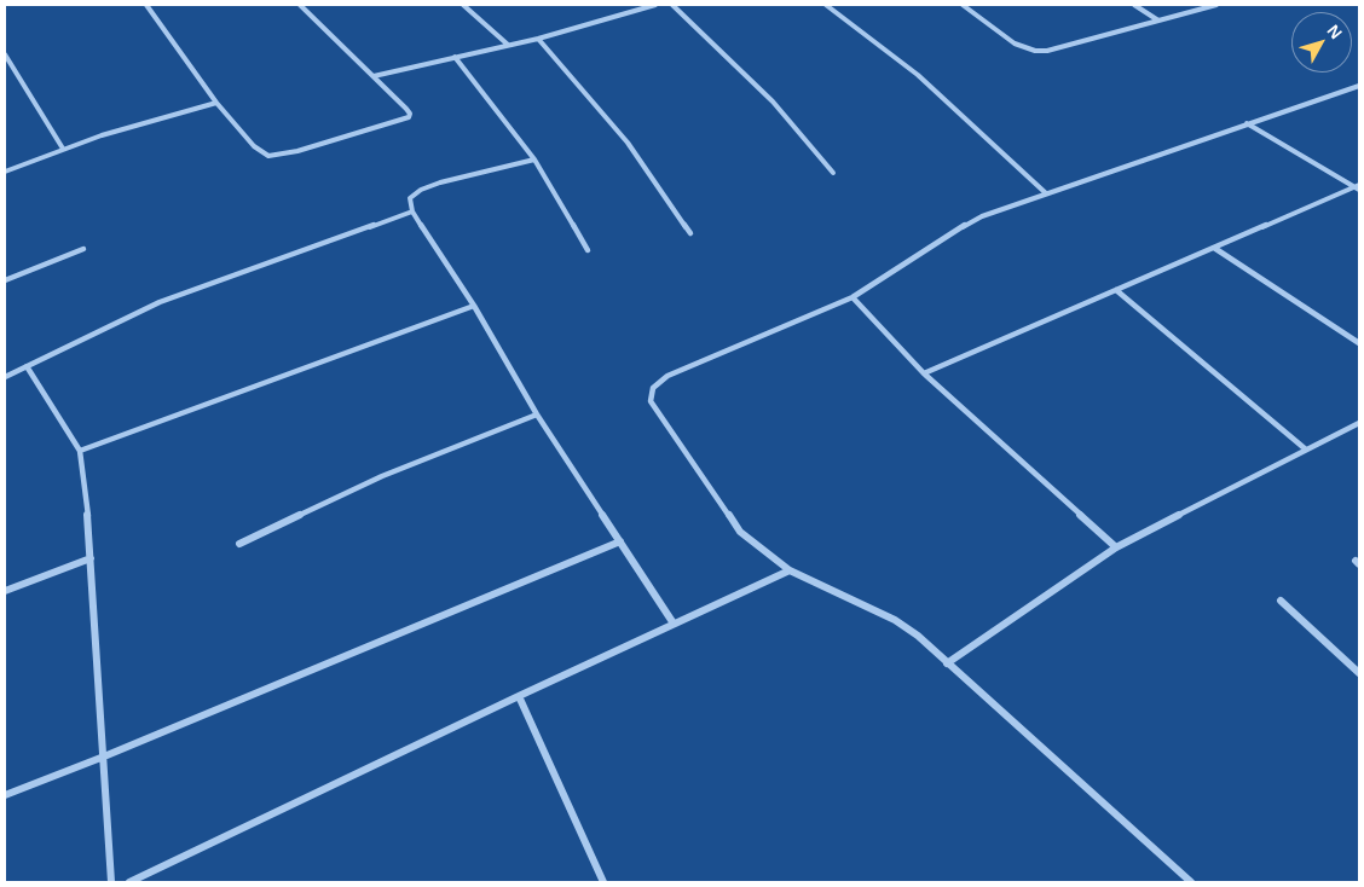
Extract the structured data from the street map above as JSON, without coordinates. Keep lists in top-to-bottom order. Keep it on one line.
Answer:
{"north":"top right"}
